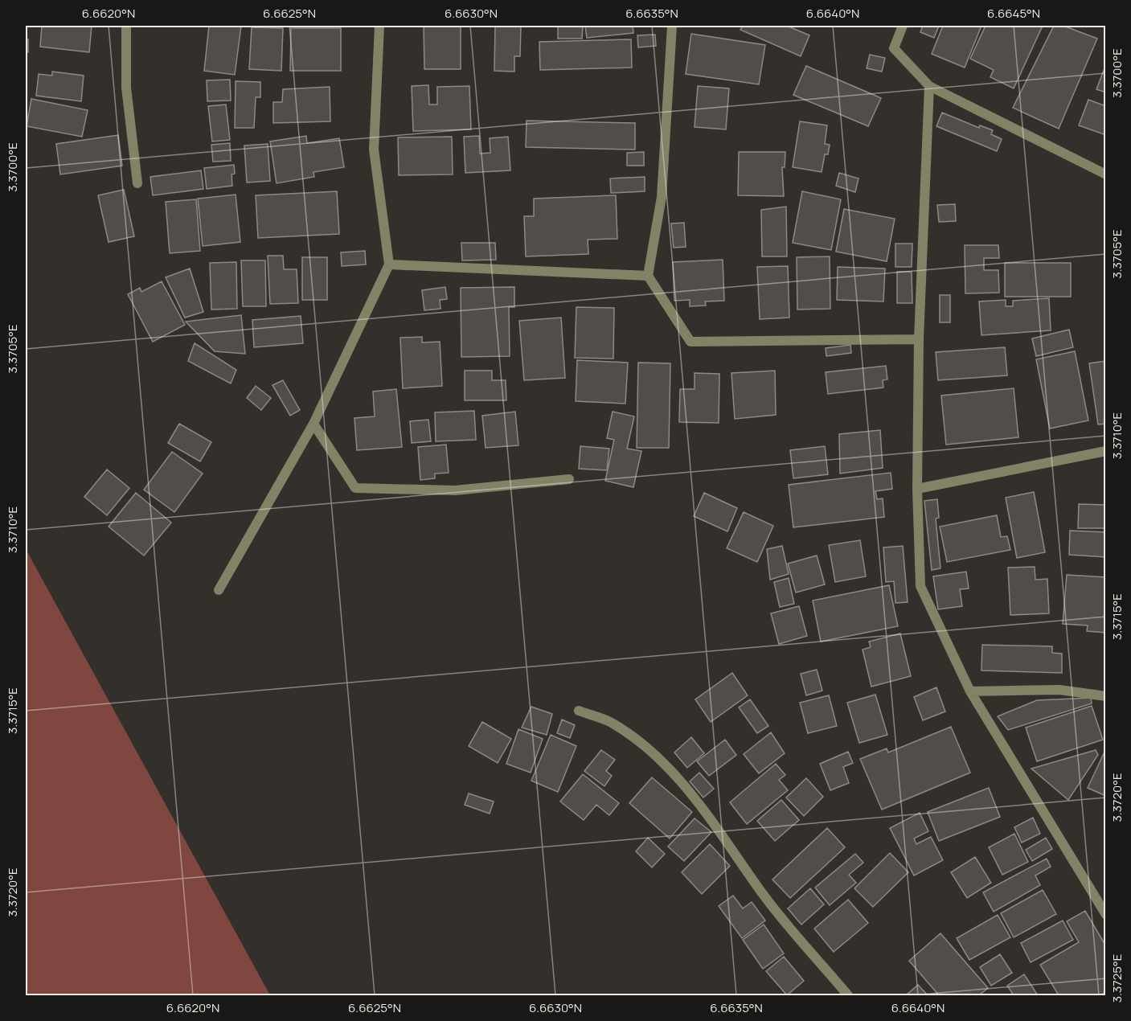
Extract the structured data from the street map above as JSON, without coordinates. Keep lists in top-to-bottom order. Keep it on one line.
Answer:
{"coordinates":["6.6620°N","6.6625°N","6.6630°N","6.6635°N","6.6640°N","6.6645°N","3.3700°E","3.3705°E","3.3710°E","3.3715°E","3.3720°E","3.3725°E"]}
